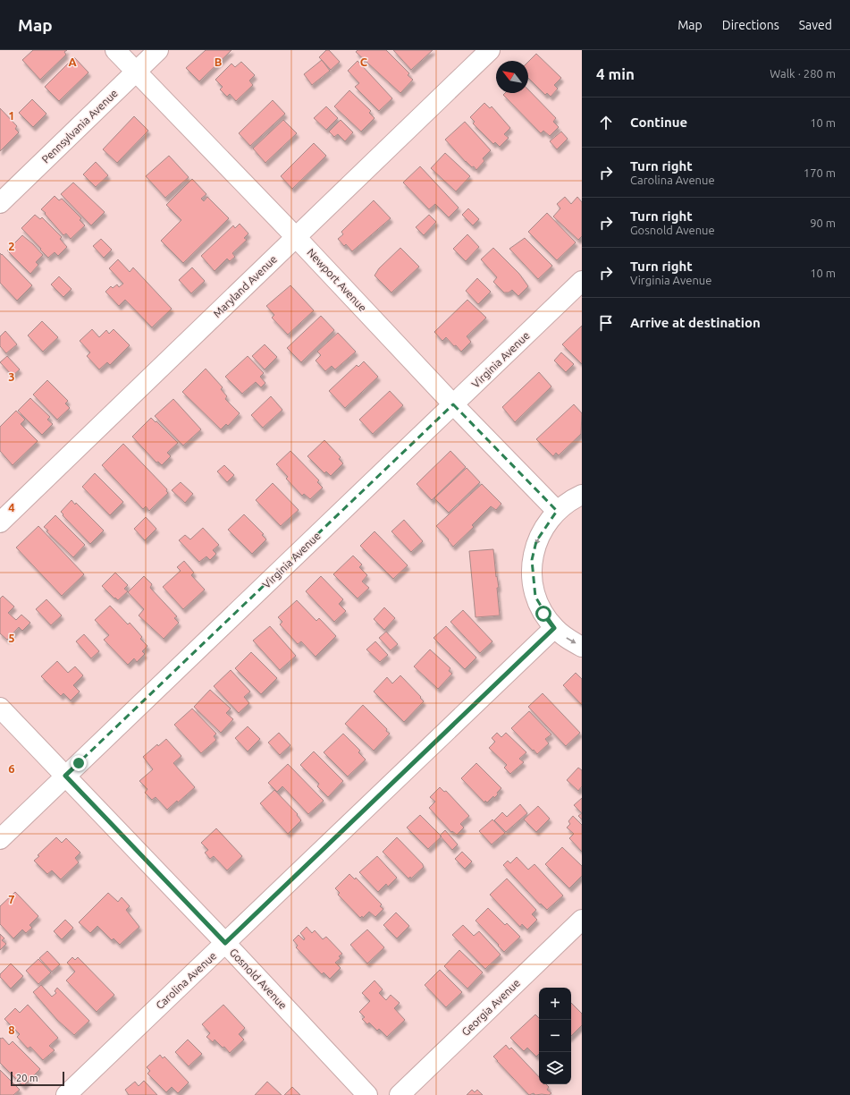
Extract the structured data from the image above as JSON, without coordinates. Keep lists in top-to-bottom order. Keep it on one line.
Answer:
{"streets":{"street":["Pennsylvania Avenue","Newport Avenue","Maryland Avenue","Virginia Avenue","Gosnold Avenue","Carolina Avenue","Georgia Avenue"]},"crossings":[["Pennsylvania Avenue","Newport Avenue"],["Newport Avenue","Maryland Avenue"],["Newport Avenue","Virginia Avenue"],["Virginia Avenue","Gosnold Avenue"],["Gosnold Avenue","Carolina Avenue"]],"scale_bar":"20 m","north":"top left","page":{"header":"Map","nav":["Map","Directions","Saved"],"heading":["4 min","Walk · 280 m"],"list":[["Continue","10 m"],["Turn right","Carolina Avenue","170 m"],["Turn right","Gosnold Avenue","90 m"],["Turn right","Virginia Avenue","10 m"],"Arrive at destination"],"map_buttons":["+","−"],"scale":"20 m"},"grid":{"columns":["A","B","C"],"rows":["1","2","3","4","5","6","7","8"]}}
